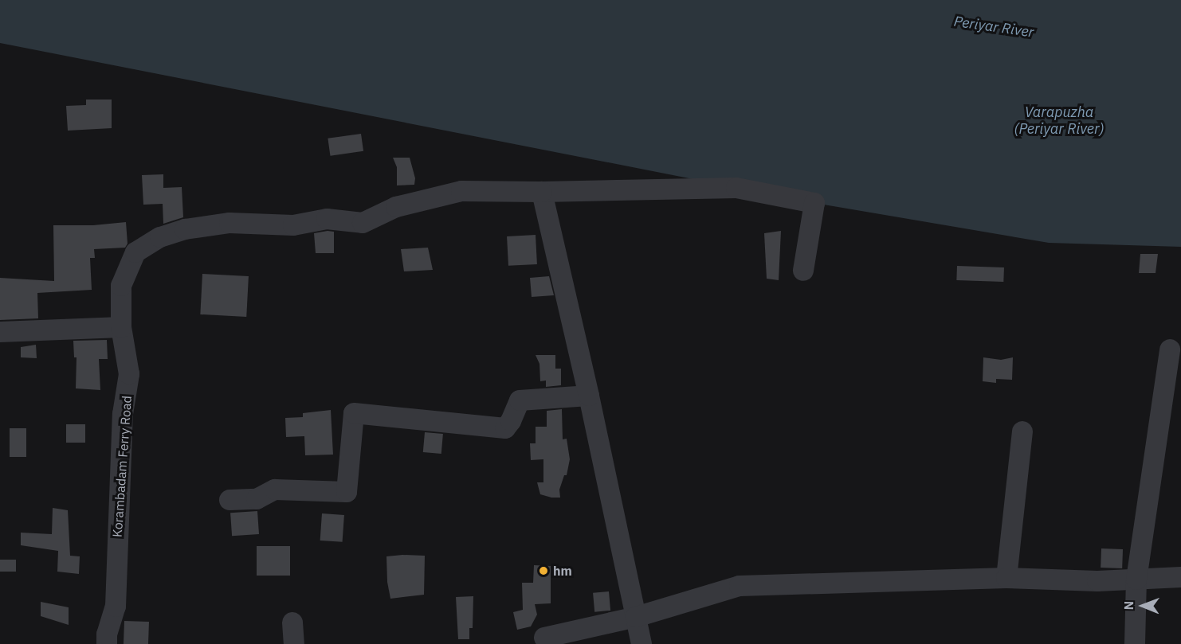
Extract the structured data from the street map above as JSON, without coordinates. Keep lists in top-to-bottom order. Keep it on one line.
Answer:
{"streets":{"street":["Korambadam Ferry Road"]},"water":["Periyar River","Varapuzha (Periyar River)"],"places":["hm"],"north":"left"}
